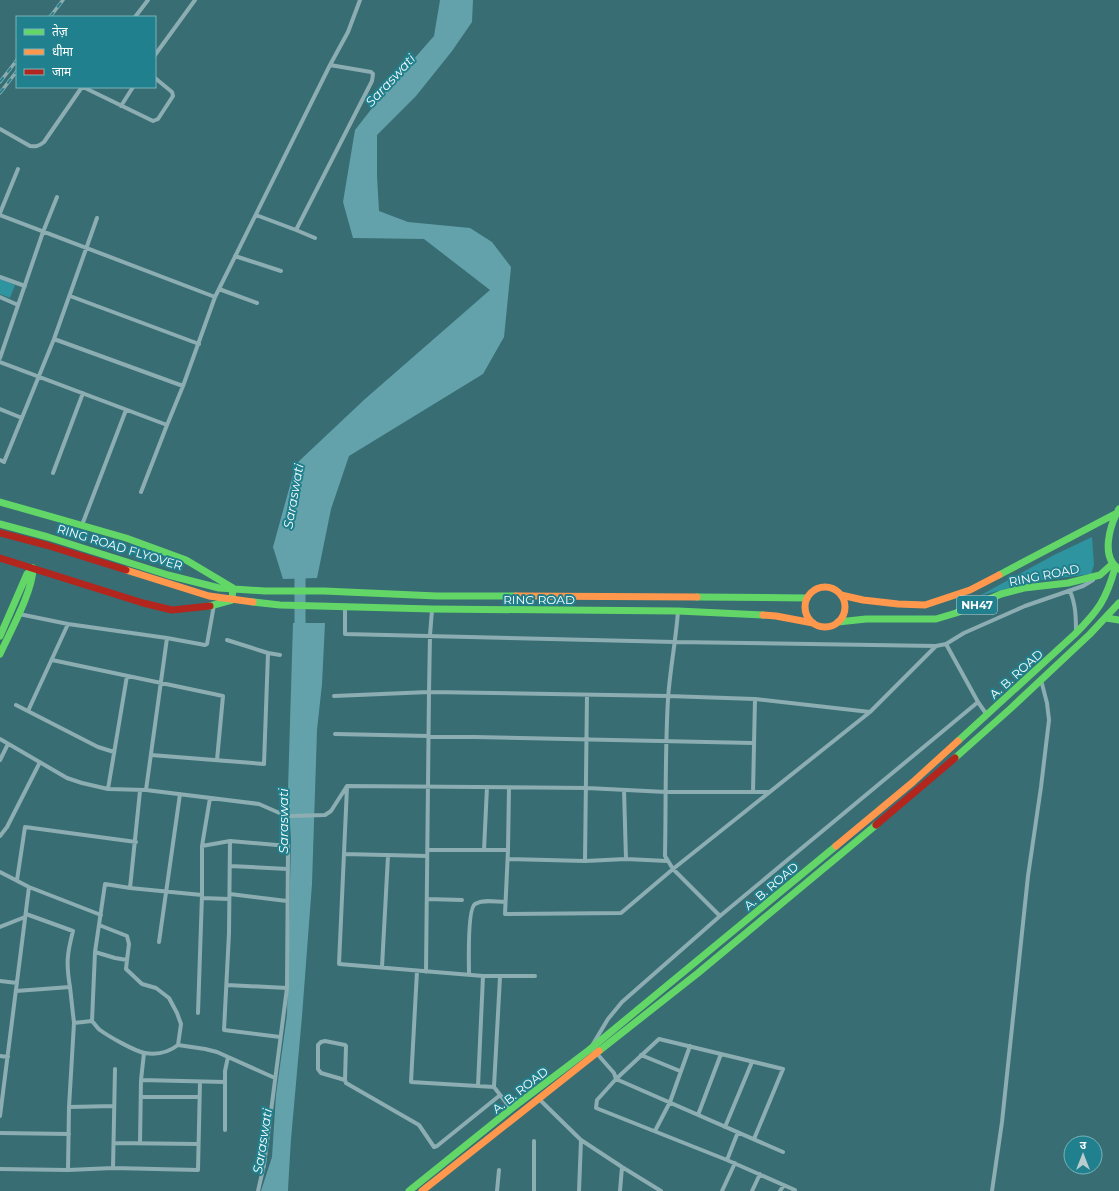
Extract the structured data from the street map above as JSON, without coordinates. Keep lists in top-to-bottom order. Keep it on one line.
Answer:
{"streets":{"main road":["RING ROAD FLYOVER","RING ROAD","NH47","A. B. ROAD"]},"crossings":[["RING ROAD FLYOVER","RING ROAD"],["RING ROAD FLYOVER","NH47"],["RING ROAD","NH47"],["RING ROAD","A. B. ROAD"]],"water":["Saraswati"],"legend":["तेज़","धीमा","जाम"],"north":"top"}
